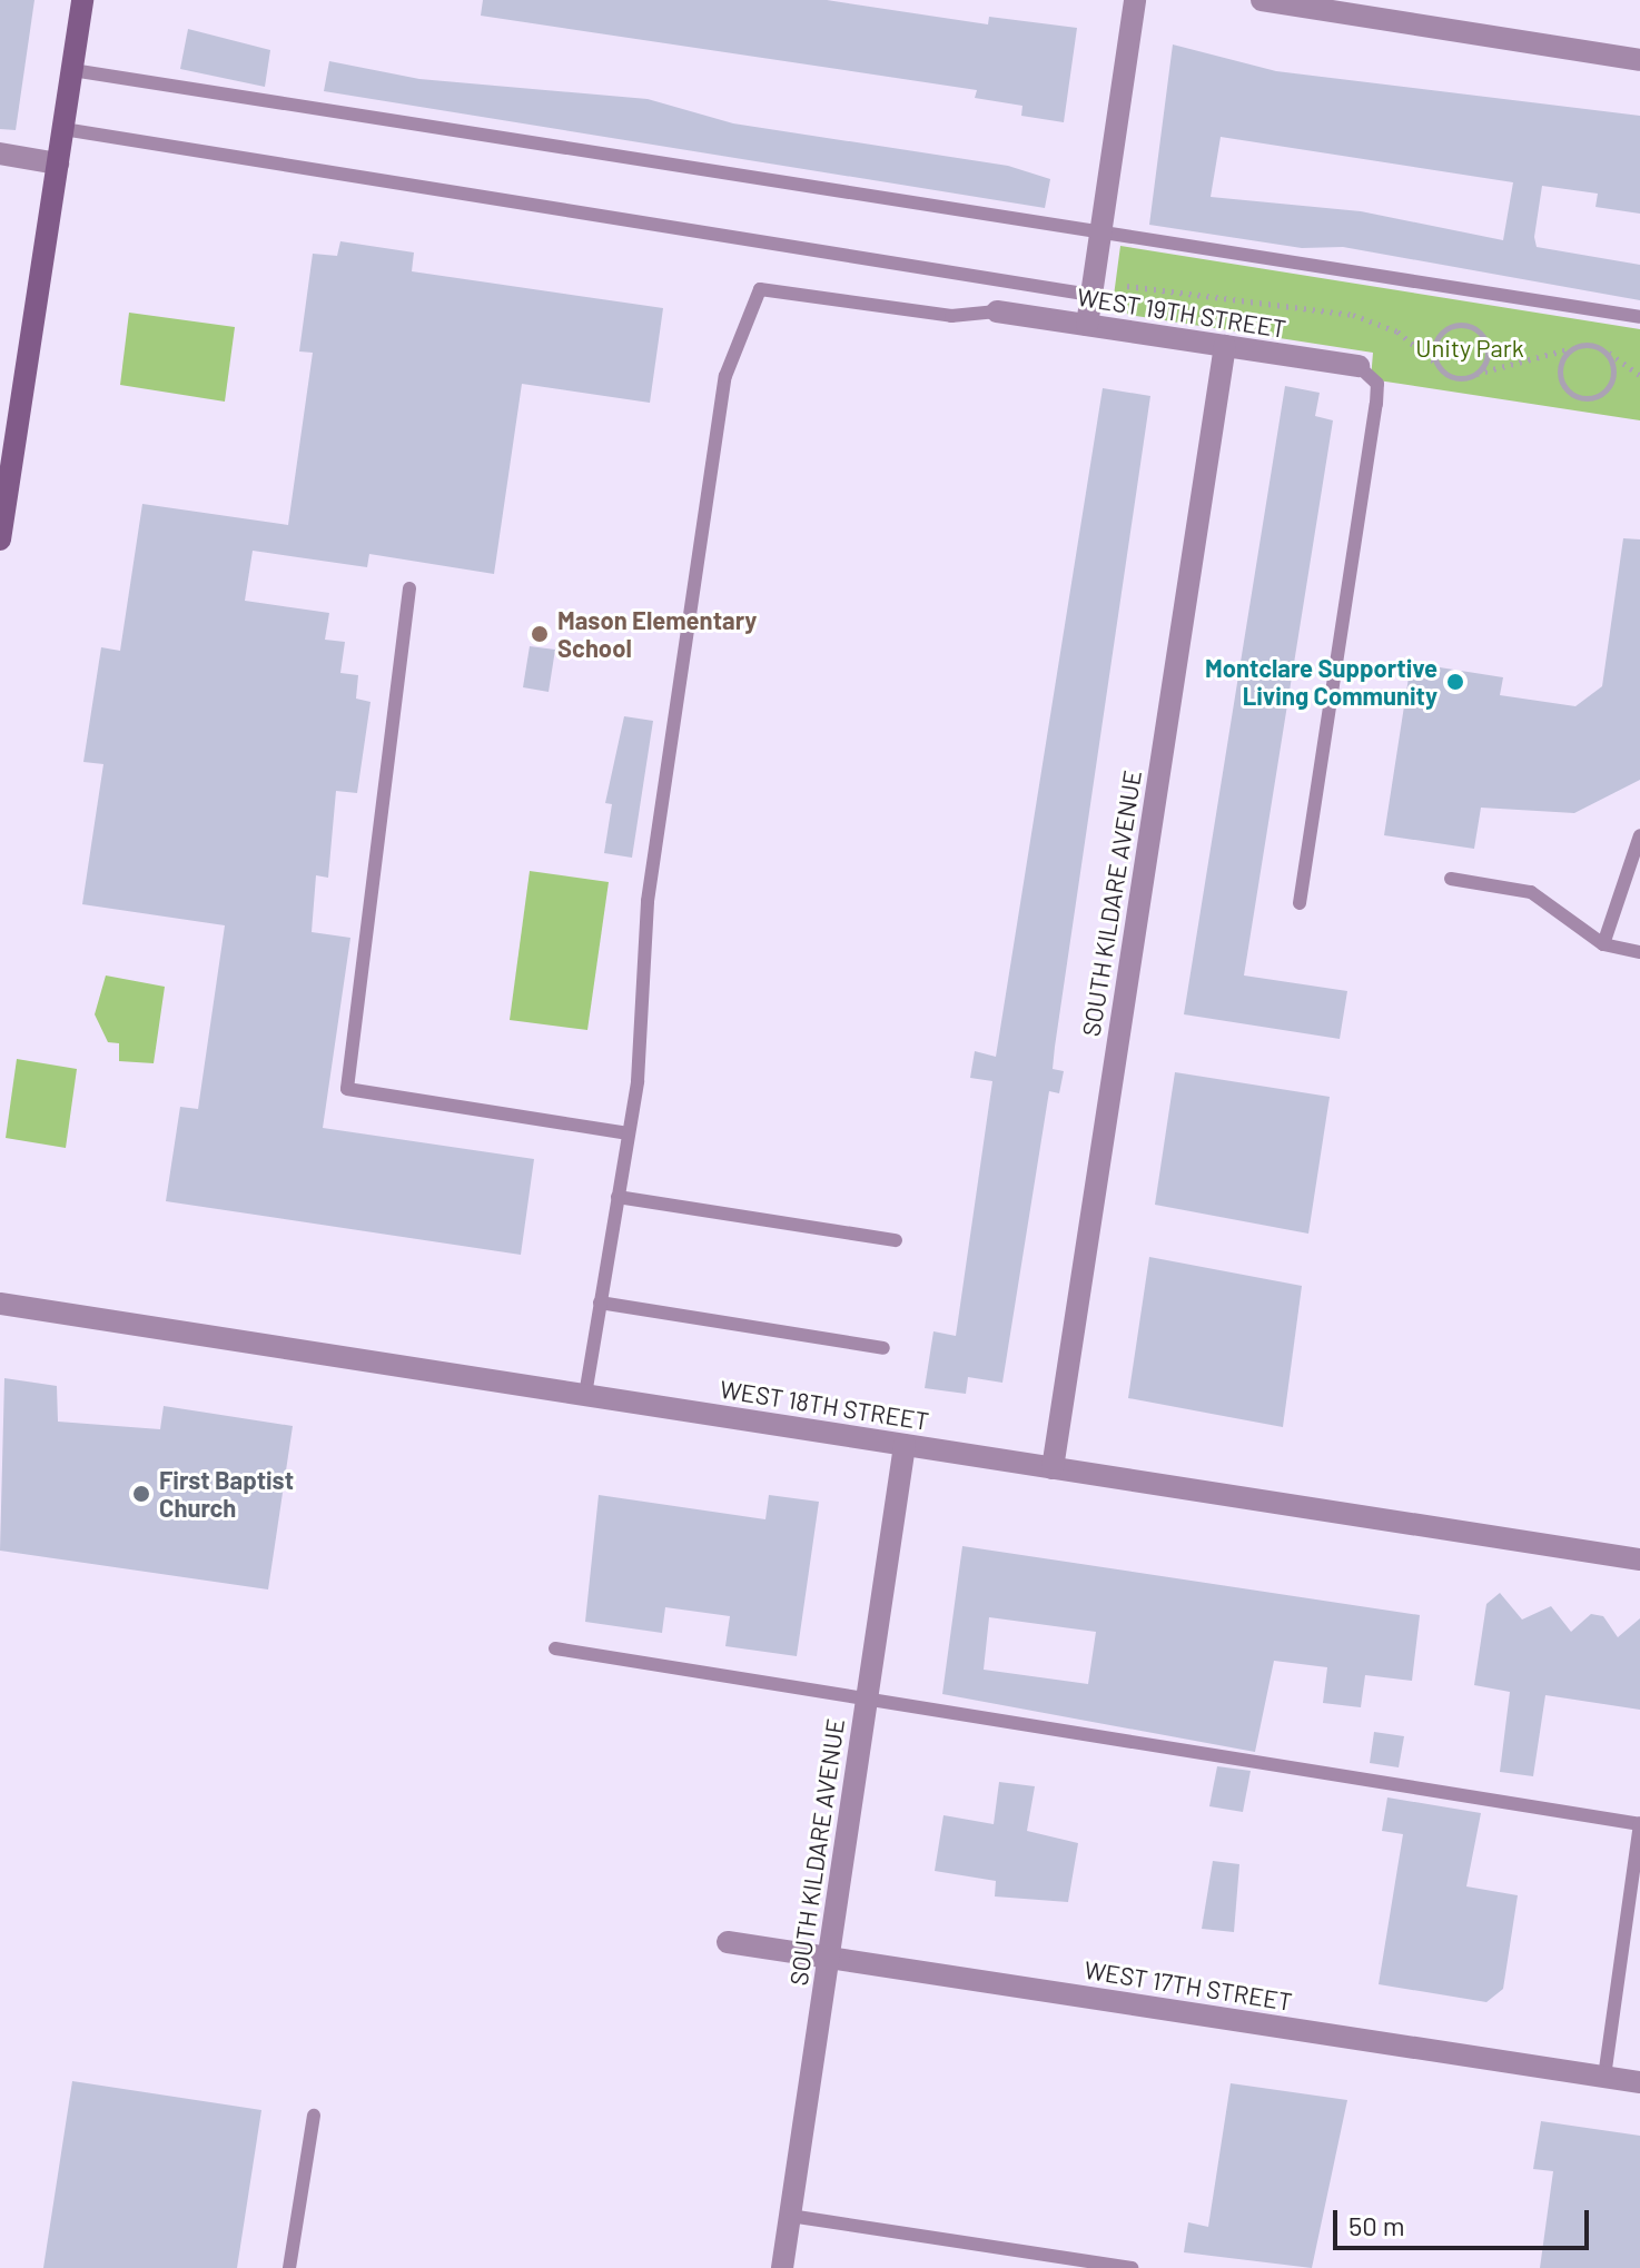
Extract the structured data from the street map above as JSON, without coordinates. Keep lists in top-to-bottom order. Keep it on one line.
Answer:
{"streets":{"street":["WEST 19TH STREET","SOUTH KILDARE AVENUE","WEST 18TH STREET","WEST 17TH STREET"]},"crossings":[["WEST 19TH STREET","SOUTH KILDARE AVENUE"],["SOUTH KILDARE AVENUE","WEST 18TH STREET"],["SOUTH KILDARE AVENUE","WEST 17TH STREET"]],"parks":["Unity Park"],"places":["Mason Elementary School","Montclare Supportive Living Community","First Baptist Church"],"scale_bar":"50 m"}
